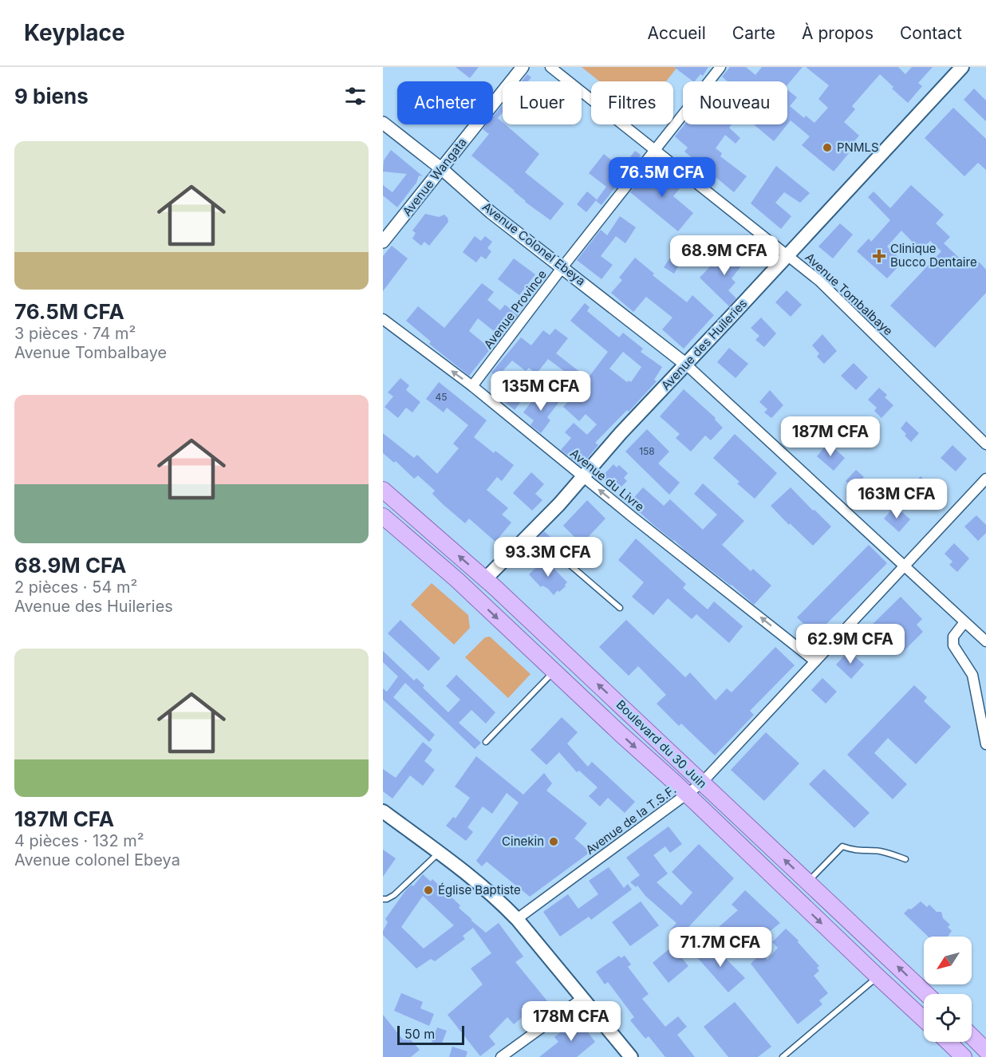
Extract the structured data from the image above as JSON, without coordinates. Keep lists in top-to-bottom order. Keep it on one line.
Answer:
{"streets":{"main road":["Avenue des Huileries","Boulevard du 30 Juin"],"street":["Avenue Wangata","Avenue Colonel Ebeya","Avenue Tombalbaye","Avenue Province","Avenue du Livre","Avenue de la T.S.F."]},"crossings":[["Avenue Wangata","Avenue Colonel Ebeya"],["Avenue Colonel Ebeya","Avenue Province"],["Avenue Colonel Ebeya","Avenue des Huileries"],["Avenue Tombalbaye","Avenue Province"],["Avenue Tombalbaye","Avenue des Huileries"],["Avenue Province","Avenue du Livre"],["Avenue des Huileries","Avenue du Livre"],["Avenue des Huileries","Boulevard du 30 Juin"],["Avenue du Livre","Avenue de la T.S.F."],["Boulevard du 30 Juin","Avenue de la T.S.F."]],"one_way":["Avenue du Livre"],"places":{"other":["PNMLS","Cinekin","Église Baptiste"],"health":["Clinique Bucco Dentaire"]},"house_numbers":["45","158"],"scale_bar":"50 m","north":"bottom left","page":{"header":"Keyplace","nav":["Accueil","Carte","À propos","Contact"],"heading":"9 biens","chip":["Acheter","Louer","Filtres","Nouveau"],"list":[{"name":"76.5M CFA","note":"3 pièces · 74 m² · Avenue Tombalbaye"},{"name":"68.9M CFA","note":"2 pièces · 54 m² · Avenue des Huileries"},{"name":"187M CFA","note":"4 pièces · 132 m² · Avenue colonel Ebeya"}],"price":["76.5M CFA","68.9M CFA","135M CFA","187M CFA","163M CFA","93.3M CFA","62.9M CFA","71.7M CFA","178M CFA"],"scale":"50 m"}}
